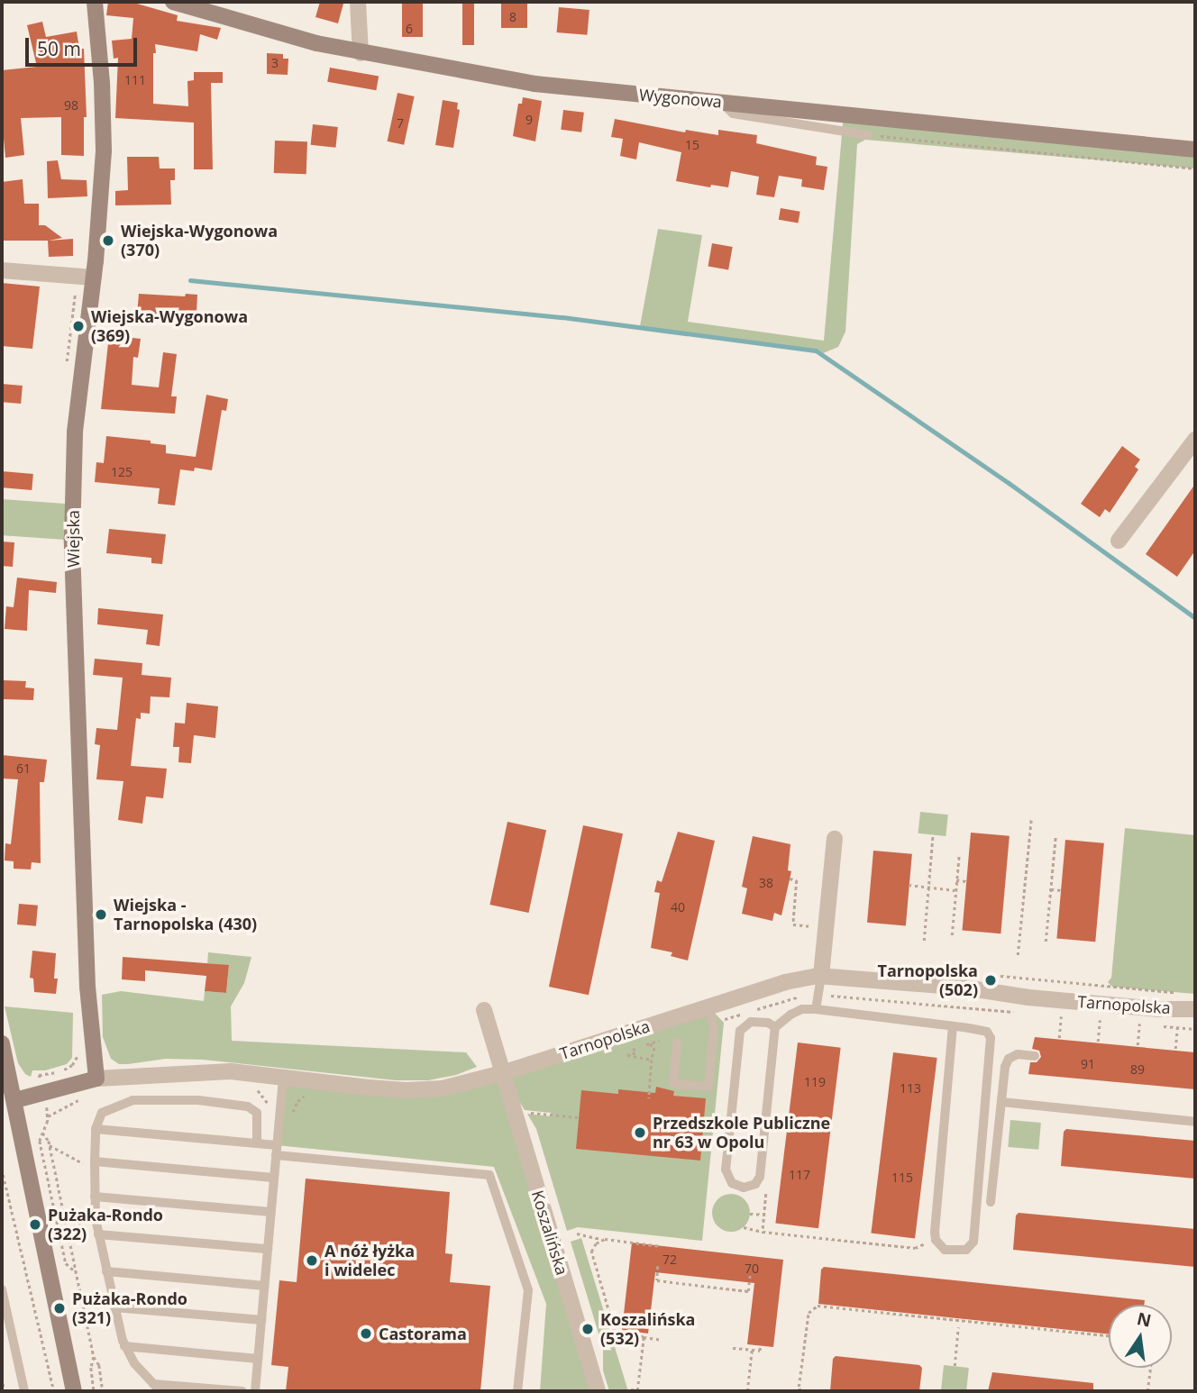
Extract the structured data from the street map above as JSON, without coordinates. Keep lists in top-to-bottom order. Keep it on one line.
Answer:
{"streets":{"street":["Wygonowa","Wiejska","Tarnopolska","Koszalińska"]},"crossings":[["Wiejska","Tarnopolska"],["Tarnopolska","Koszalińska"]],"places":["Wiejska-Wygonowa (370)","Wiejska-Wygonowa (369)","Wiejska - Tarnopolska (430)","Tarnopolska (502)","Przedszkole Publiczne nr 63 w Opolu","Pużaka-Rondo (322)","A nóż łyżka i widelec","Pużaka-Rondo (321)","Koszalińska (532)","Castorama"],"house_numbers":["8","6","3","111","98","9","7","15","125","61","38","40","91","89","119","113","117","115","72","70"],"scale_bar":"50 m","north":"top"}
